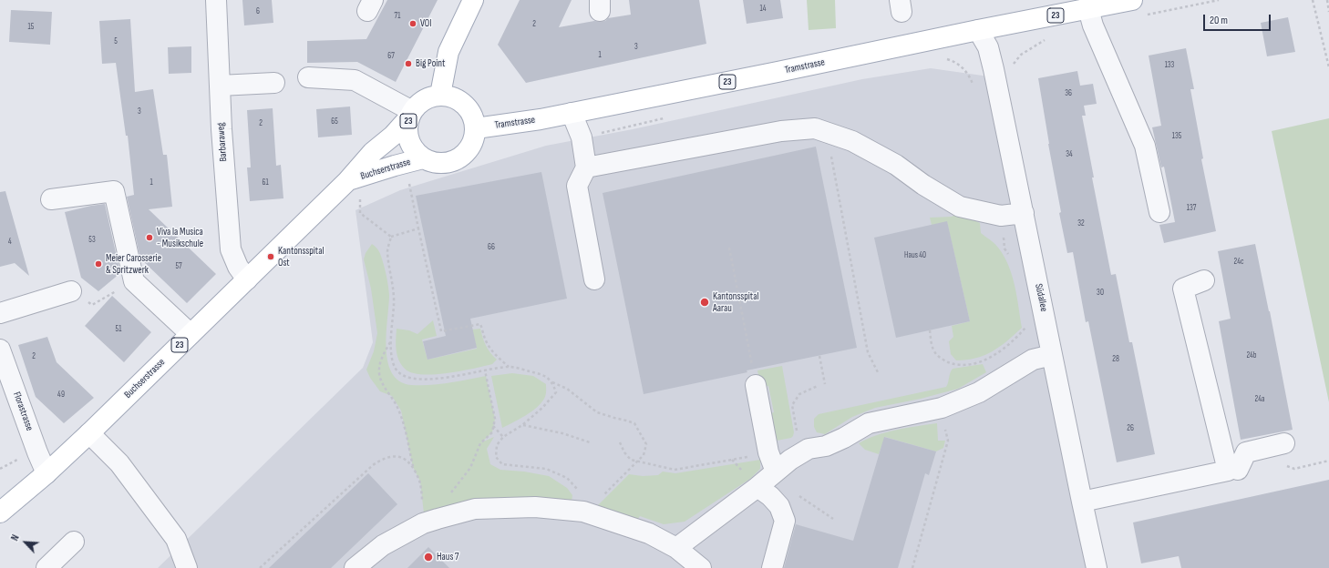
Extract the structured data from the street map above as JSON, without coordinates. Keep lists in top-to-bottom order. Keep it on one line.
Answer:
{"streets":{"main road":["23","Tramstrasse","Buchserstrasse"],"street":["Barbaraweg","Südallee","Florastrasse"]},"crossings":[["23","Tramstrasse"],["23","Buchserstrasse"],["Tramstrasse","Buchserstrasse"],["Tramstrasse","Südallee"],["Barbaraweg","Buchserstrasse"],["Buchserstrasse","Florastrasse"]],"places":["VOI","Big Point","Viva la Musica - Musikschule","Kantonsspital Ost","Meier Carosserie & Spritzwerk","Kantonsspital Aarau","Haus 7"],"house_numbers":["14","6","71","2","15","5","3","1","67","133","36","3","65","2","135","34","1","61","137","32","53","4","66","Haus 40","24c","57","30","51","24b","2","28","49","24a","26"],"scale_bar":"20 m","north":"top left"}
